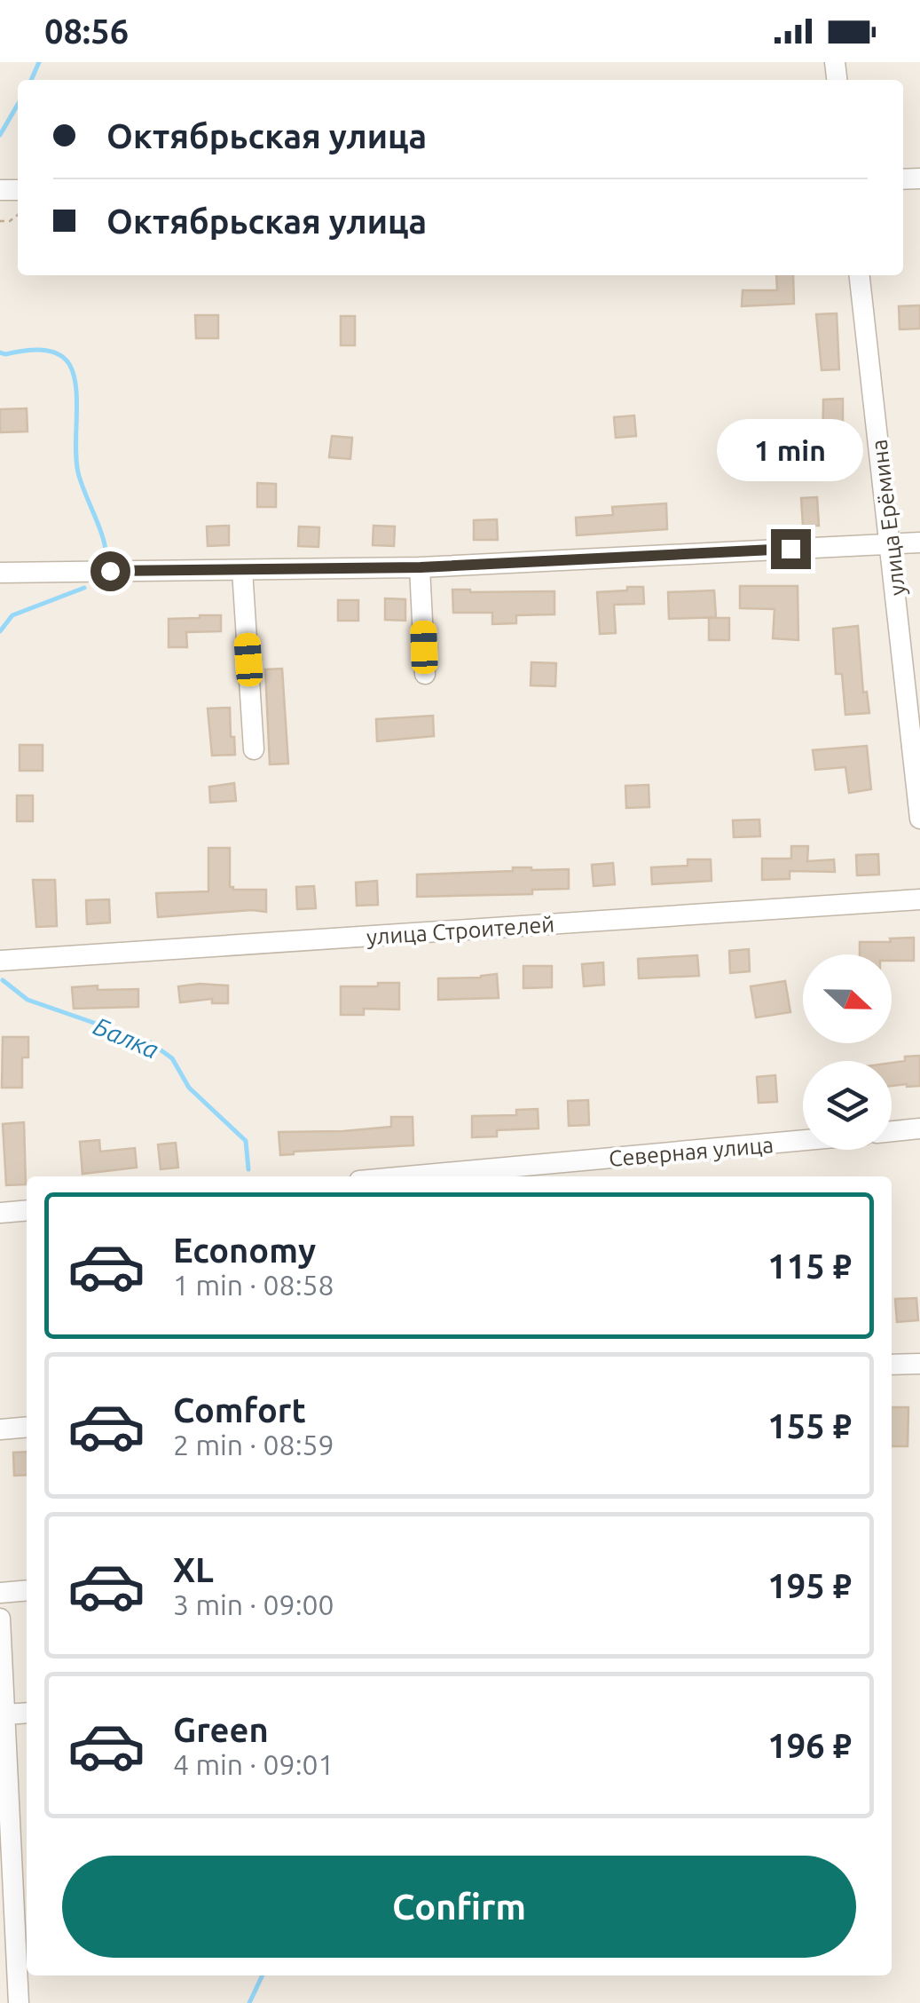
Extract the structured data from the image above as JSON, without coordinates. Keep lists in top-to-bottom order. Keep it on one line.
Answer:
{"streets":{"street":["улица Ерёмина","улица Строителей","Северная улица"]},"water":["Балка"],"north":"right","page":{"status":"08:56","banner":["Октябрьская улица","Октябрьская улица"],"bubble":"1 min","list":[{"name":"Economy","note":"1 min · 08:58","value":"115 ₽"},{"name":"Comfort","note":"2 min · 08:59","value":"155 ₽"},{"name":"XL","note":"3 min · 09:00","value":"195 ₽"},{"name":"Green","note":"4 min · 09:01","value":"196 ₽"}],"buttons":"Confirm"}}
